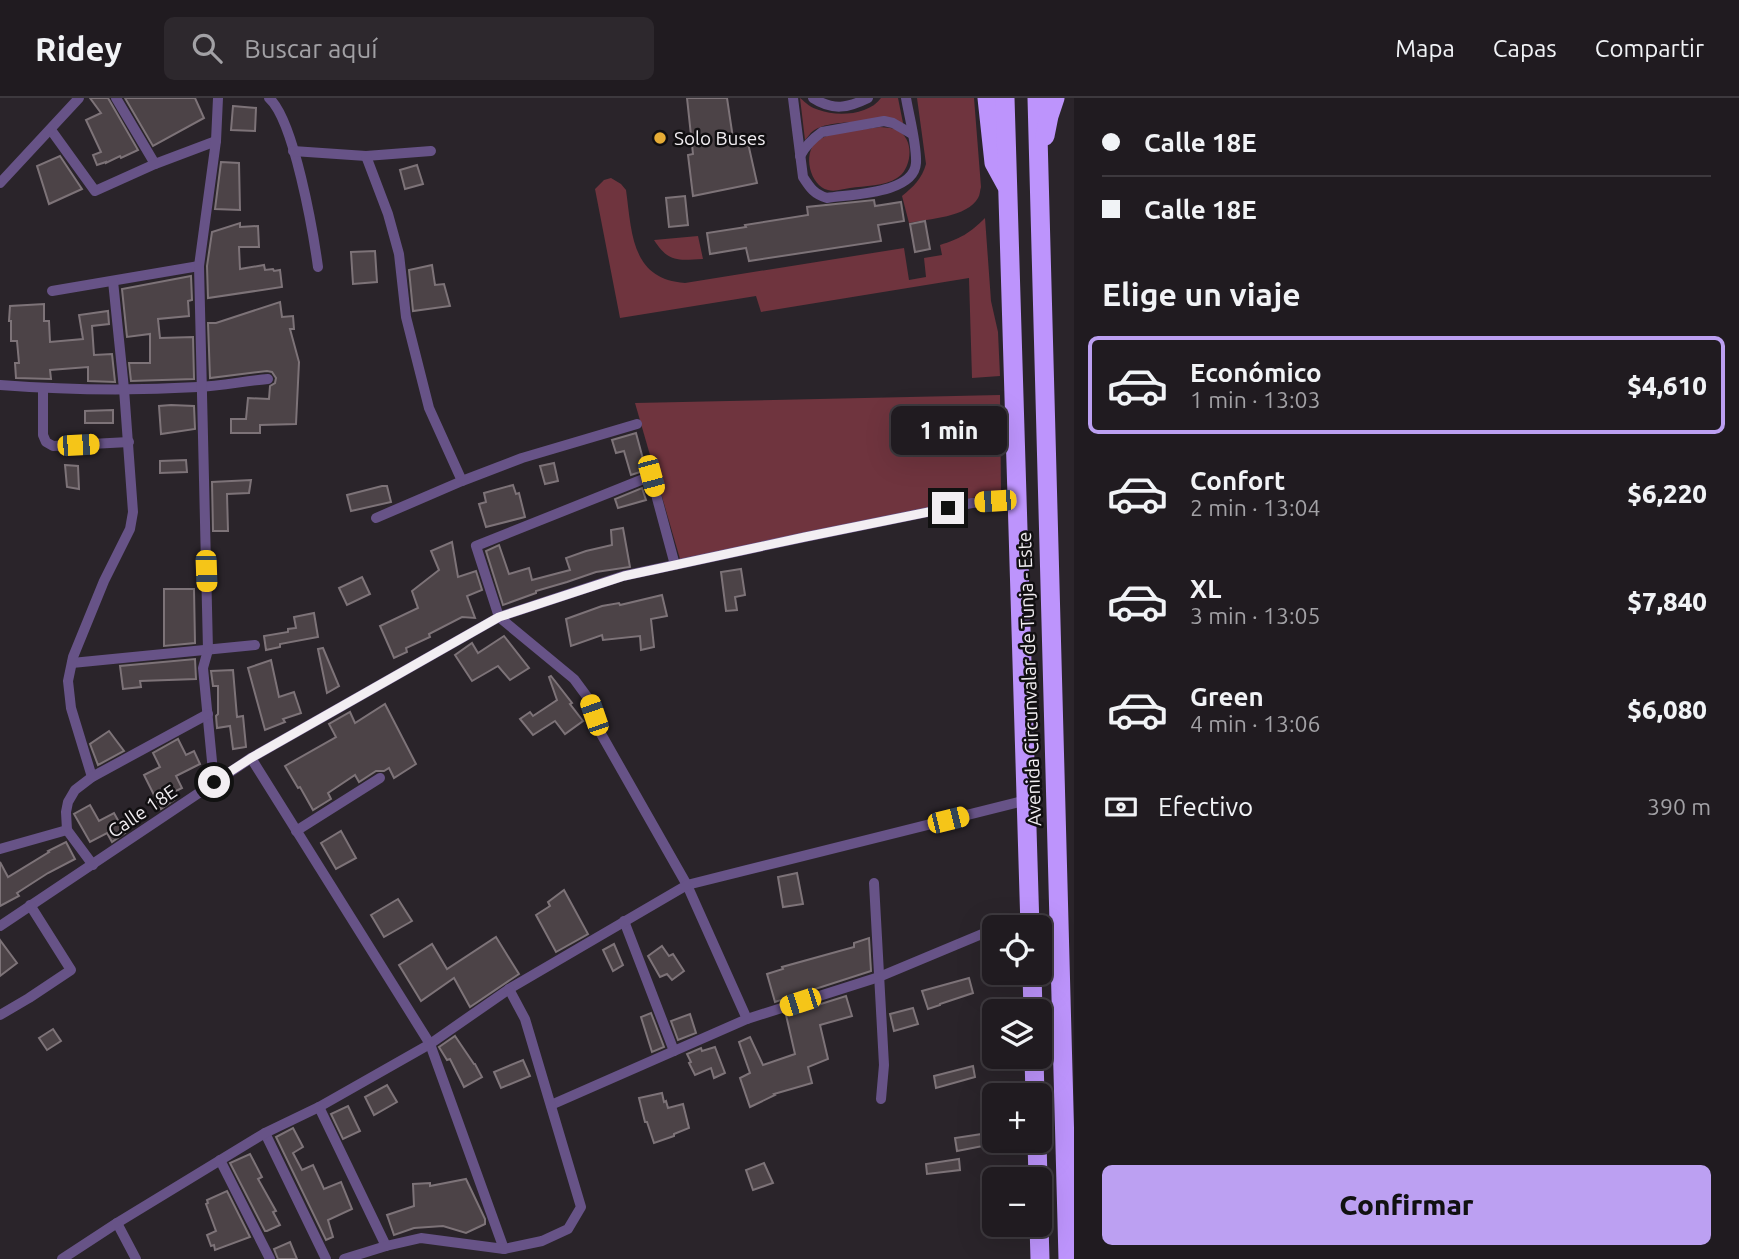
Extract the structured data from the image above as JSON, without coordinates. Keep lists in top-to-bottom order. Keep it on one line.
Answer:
{"streets":{"highway":["Avenida Circunvalar de Tunja - Este"],"street":["Calle 18E"]},"crossings":[["Avenida Circunvalar de Tunja - Este","Calle 18E"]],"places":["Solo Buses"],"page":{"header":"Ridey","search":"Buscar aquí","nav":["Mapa","Capas","Compartir"],"banner":["Calle 18E","Calle 18E"],"heading":"Elige un viaje","list":[{"name":"Económico","note":"1 min · 13:03","value":"$4,610"},{"name":"Confort","note":"2 min · 13:04","value":"$6,220"},{"name":"XL","note":"3 min · 13:05","value":"$7,840"},{"name":"Green","note":"4 min · 13:06","value":"$6,080"}],"bubble":"1 min","pay":["Efectivo","390 m"],"map_buttons":["+","−"],"buttons":"Confirmar"}}
